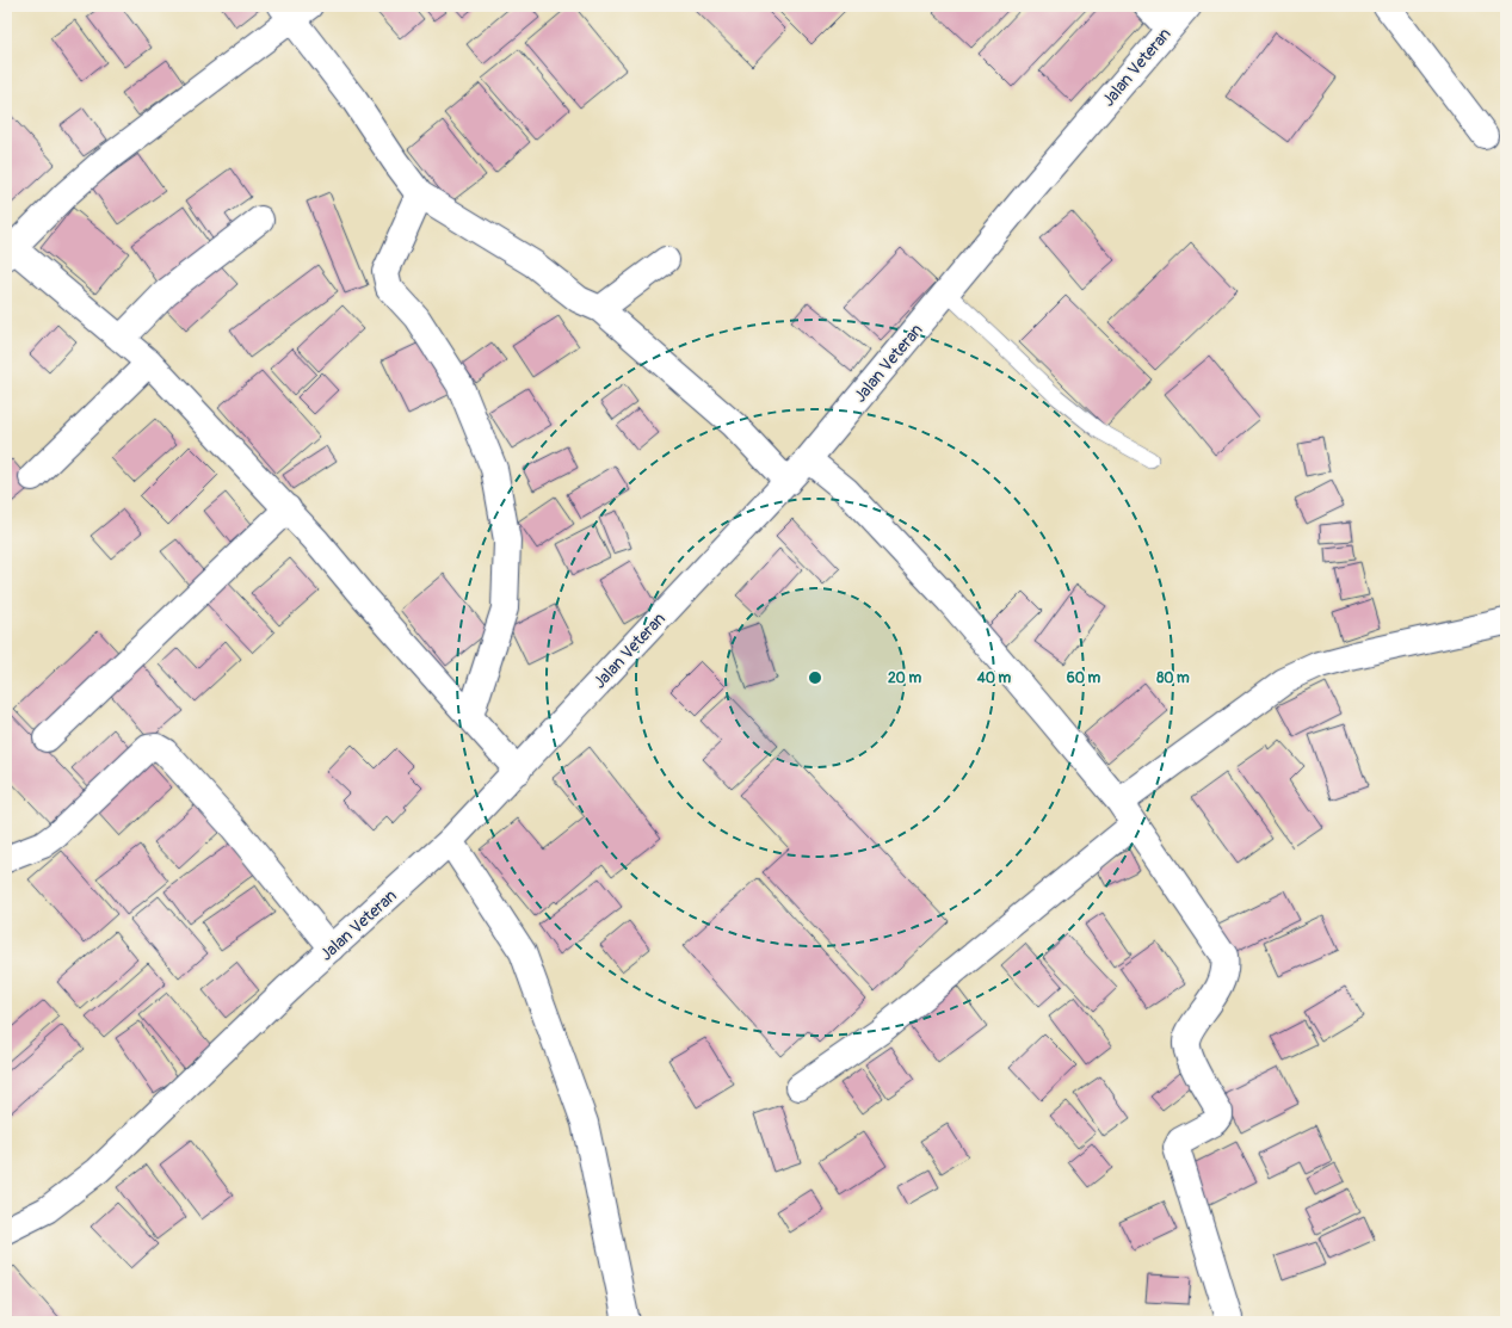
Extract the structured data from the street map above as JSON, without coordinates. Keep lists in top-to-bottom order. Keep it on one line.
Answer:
{"streets":{"street":["Jalan Veteran"]},"rings":["20 m","40 m","60 m","80 m"]}
